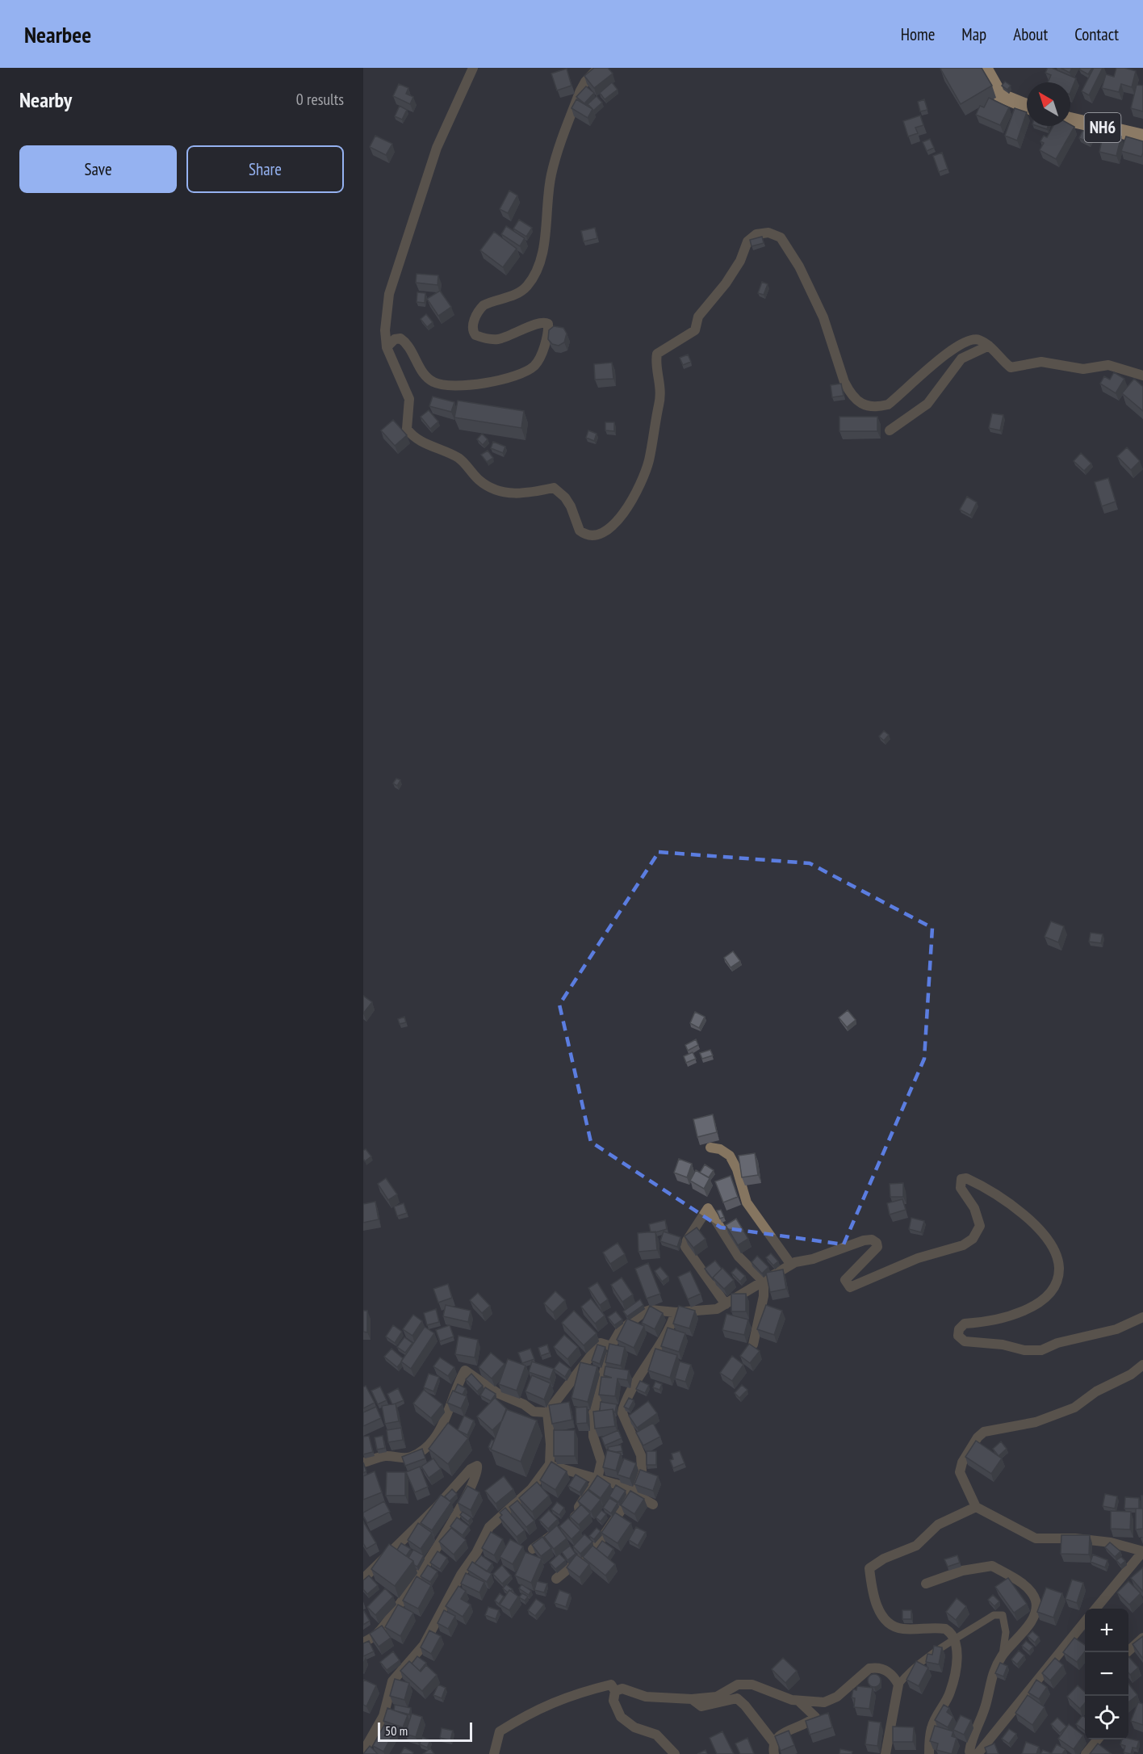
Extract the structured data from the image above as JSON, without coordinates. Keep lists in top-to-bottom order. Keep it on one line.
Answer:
{"streets":{"highway":["NH6"]},"scale_bar":"50 m","north":"top left","page":{"header":"Nearbee","nav":["Home","Map","About","Contact"],"heading":["Nearby","0 results"],"buttons":["Save","Share"],"map_buttons":["+","−"],"scale":"50 m"}}
